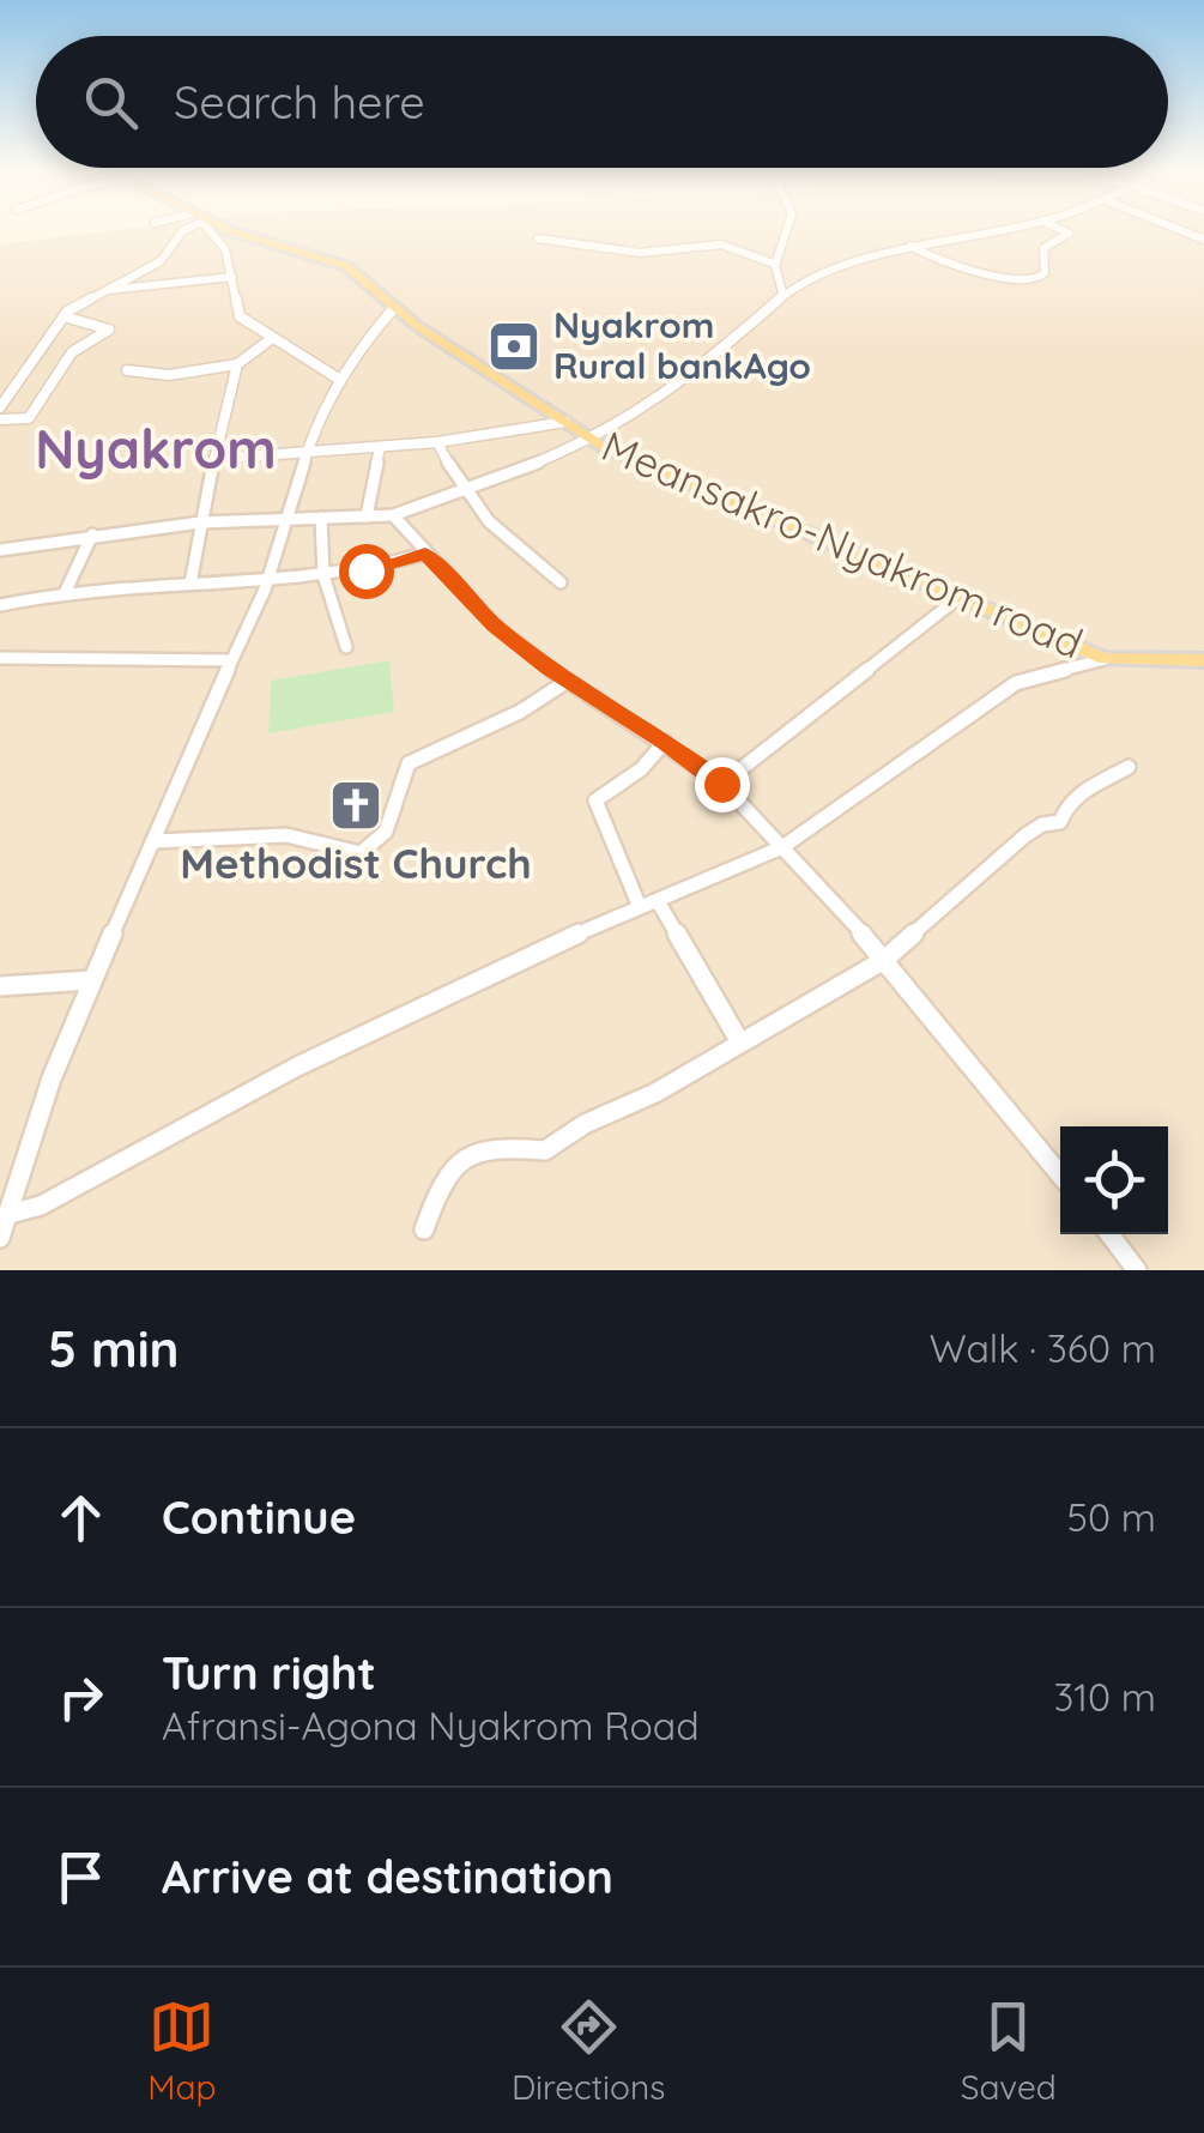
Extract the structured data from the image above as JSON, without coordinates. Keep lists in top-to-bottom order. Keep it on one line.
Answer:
{"streets":{"main road":["Meansakro-Nyakrom road"]},"districts":["Nyakrom"],"places":{"bank":["Nyakrom Rural bankAgo"],"church":["Methodist Church"]},"page":{"search":"Search here","heading":["5 min","Walk · 360 m"],"list":[["Continue","50 m"],["Turn right","Afransi-Agona Nyakrom Road","310 m"],"Arrive at destination"],"nav":["Map","Directions","Saved"]}}
